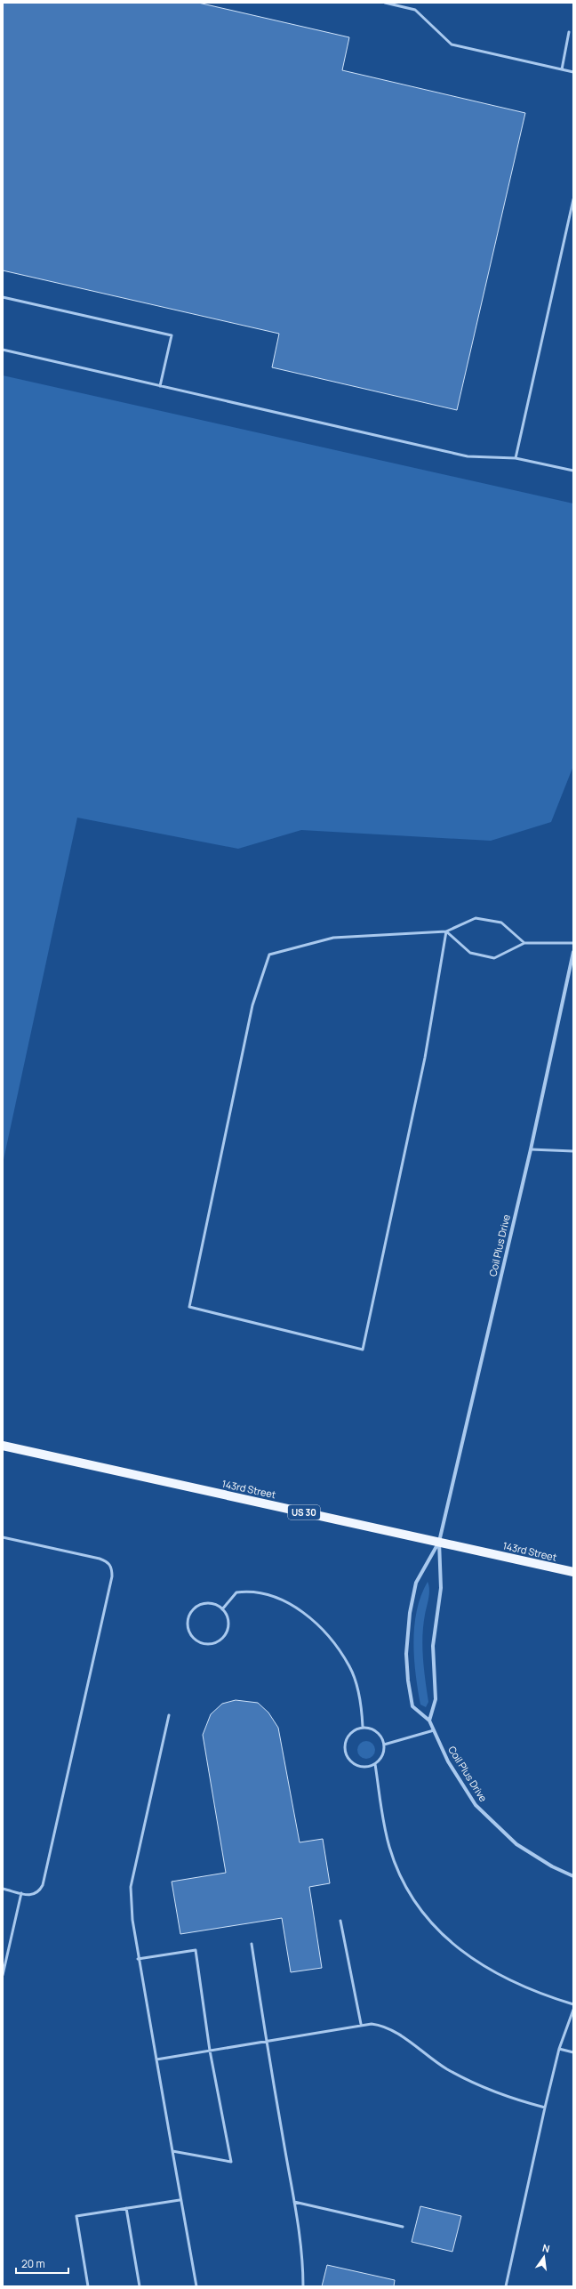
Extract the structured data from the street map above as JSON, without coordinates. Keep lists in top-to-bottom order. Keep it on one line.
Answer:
{"streets":{"main road":["143rd Street","US 30"],"street":["Coil Plus Drive"]},"crossings":[["Coil Plus Drive","143rd Street"]],"scale_bar":"20 m","north":"top"}
